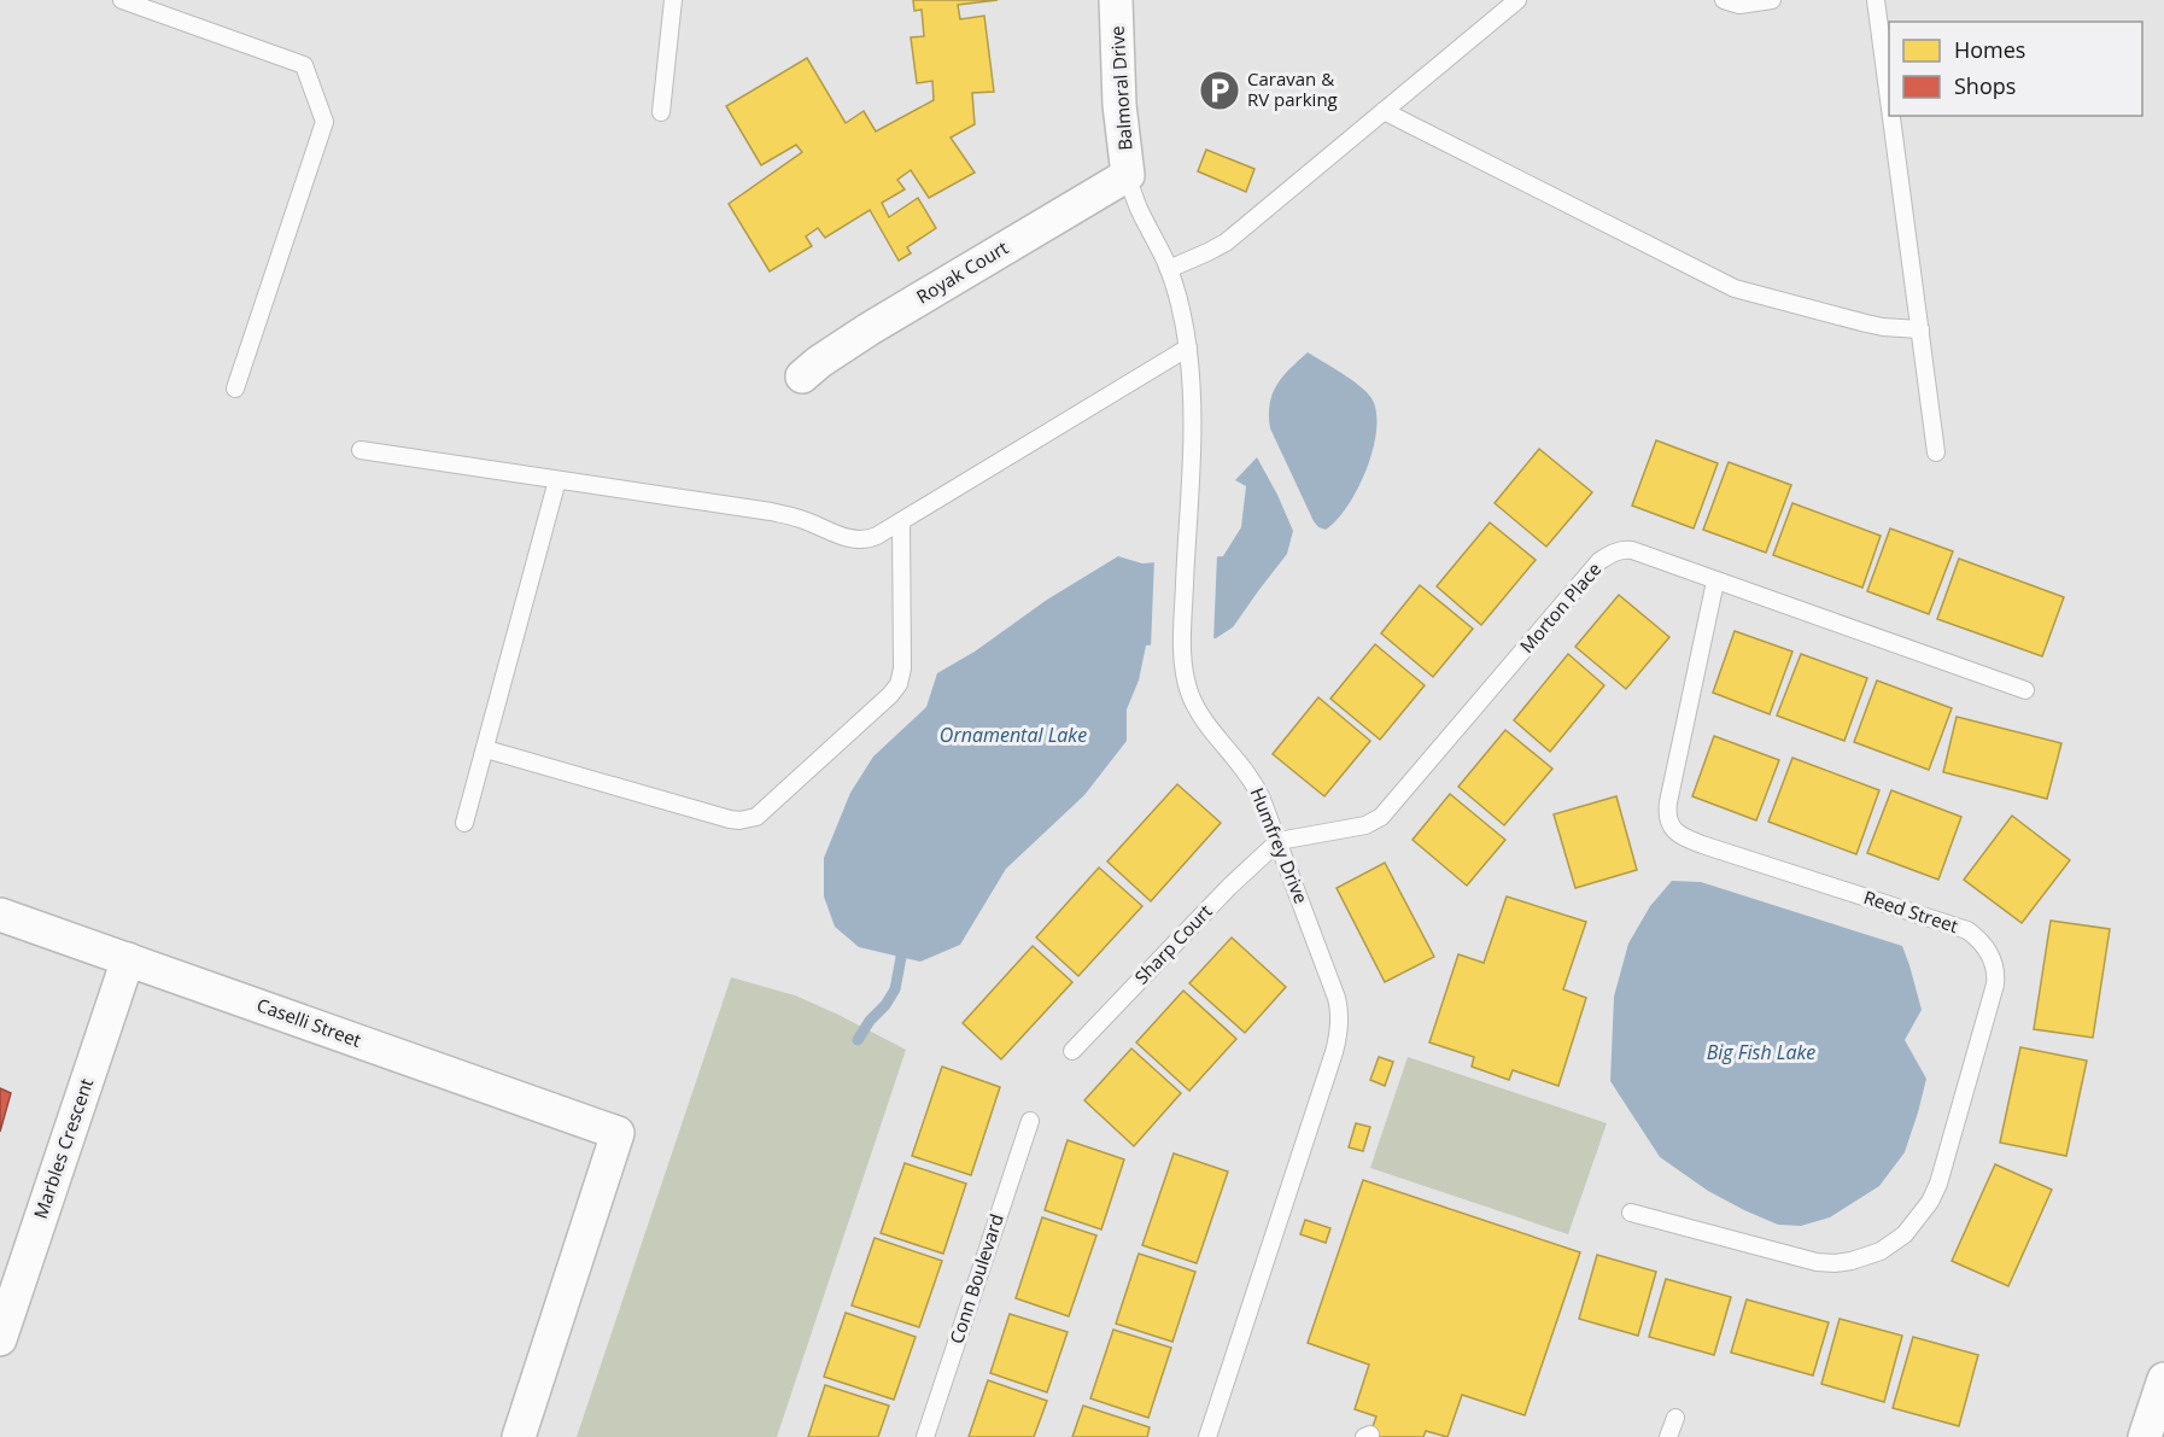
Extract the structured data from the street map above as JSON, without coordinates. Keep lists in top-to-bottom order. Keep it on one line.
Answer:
{"streets":{"street":["Balmoral Drive","Royak Court","Caselli Street","Marbles Crescent"],"lane":["Morton Place","Humfrey Drive","Reed Street","Sharp Court","Conn Boulevard"]},"crossings":[["Balmoral Drive","Royak Court"],["Balmoral Drive","Humfrey Drive"],["Royak Court","Humfrey Drive"],["Morton Place","Humfrey Drive"],["Morton Place","Reed Street"],["Morton Place","Sharp Court"],["Humfrey Drive","Sharp Court"],["Caselli Street","Marbles Crescent"]],"water":["Ornamental Lake","Big Fish Lake"],"places":{"parking":["Caravan & RV parking"]},"legend":["Homes","Shops"]}
